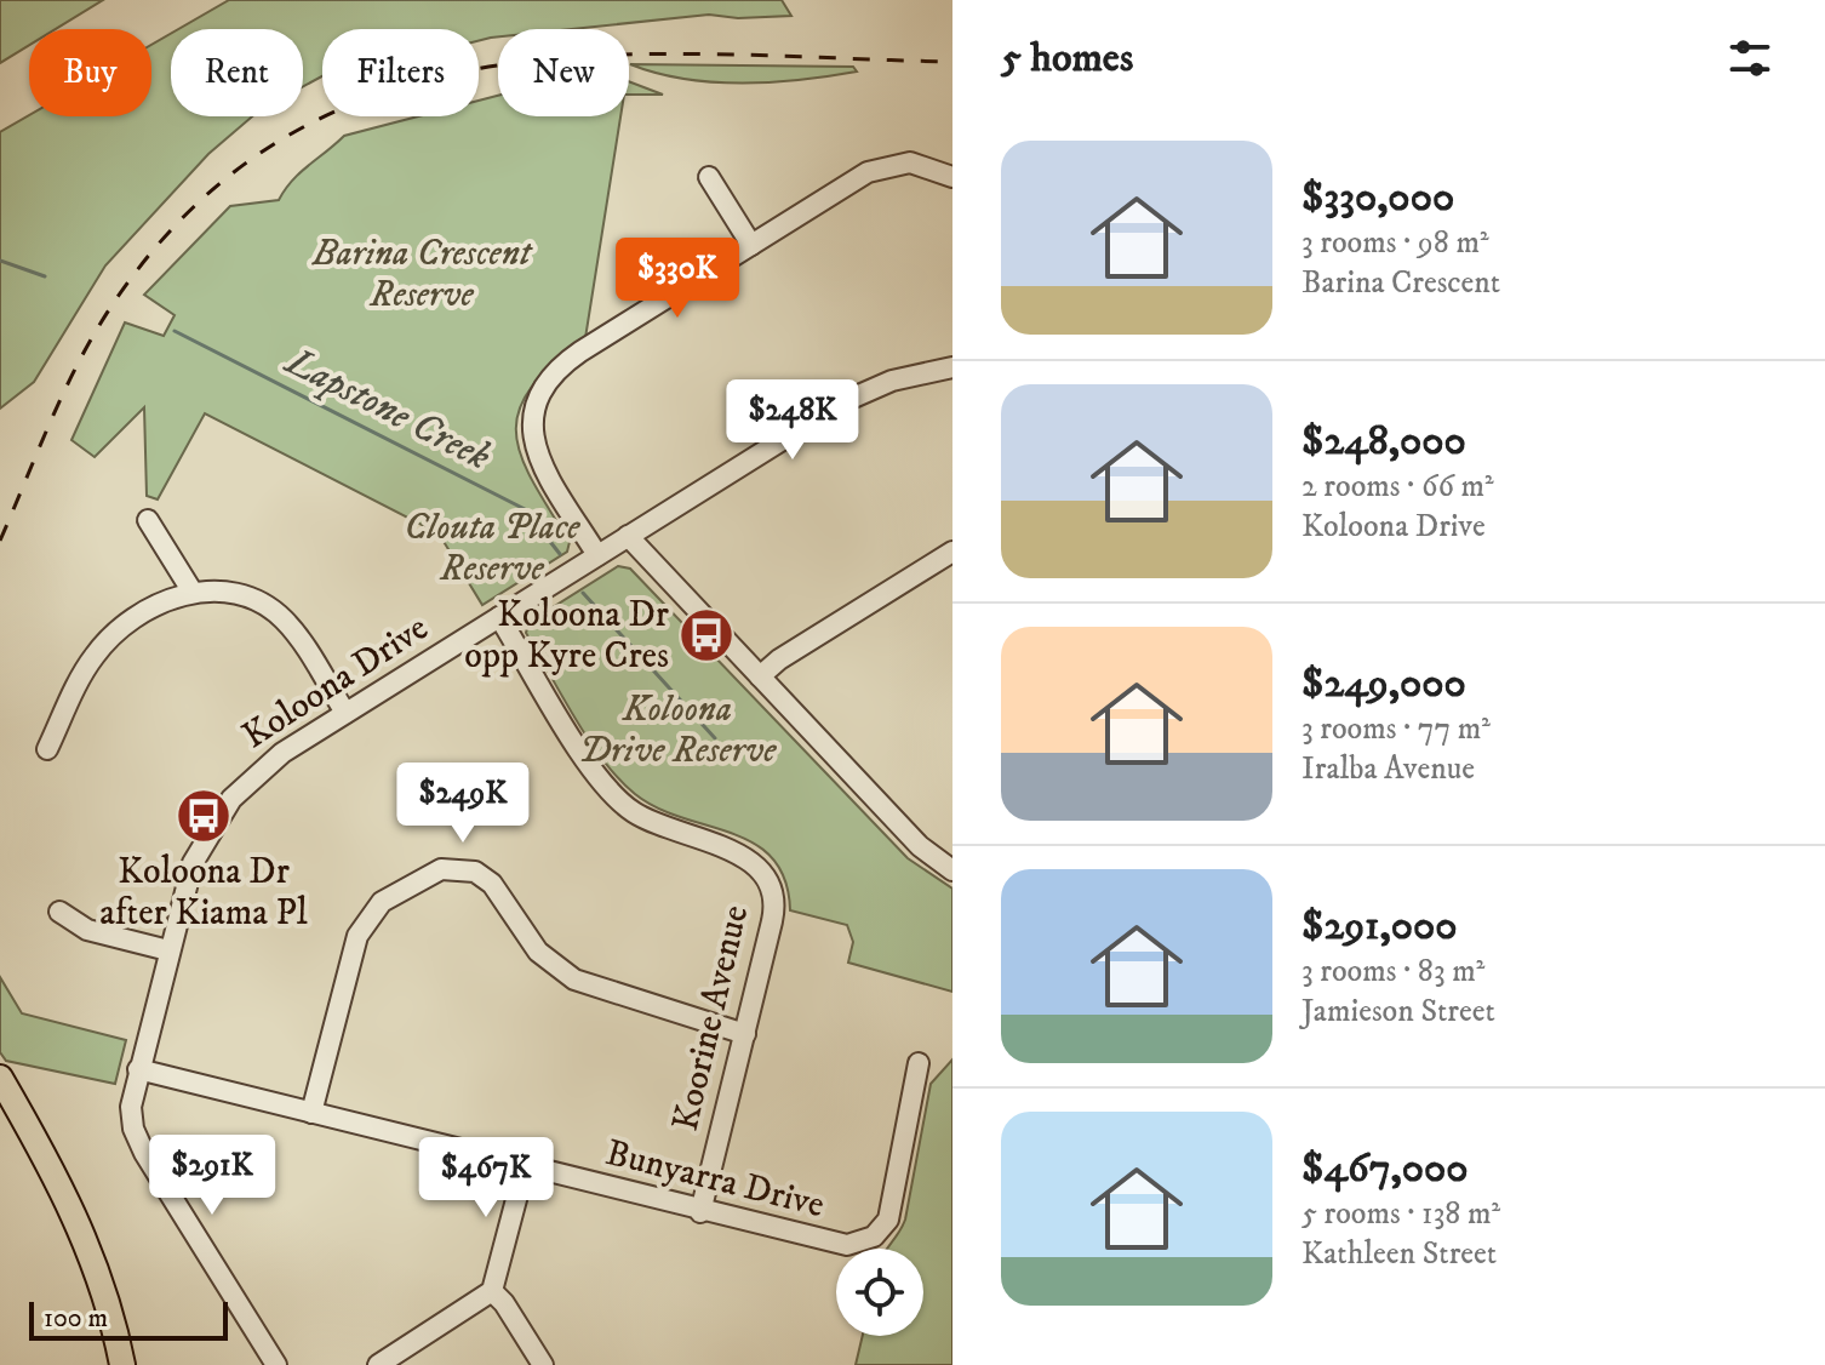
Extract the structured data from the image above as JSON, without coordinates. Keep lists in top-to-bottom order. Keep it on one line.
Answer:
{"streets":{"street":["Koloona Drive","Koorine Avenue","Bunyarra Drive"]},"crossings":[["Koloona Drive","Koorine Avenue"],["Koloona Drive","Bunyarra Drive"],["Koorine Avenue","Bunyarra Drive"]],"water":["Lapstone Creek"],"parks":["Barina Crescent Reserve","Clouta Place Reserve","Koloona Drive Reserve"],"places":{"bus stop":["Koloona Dr opp Kyre Cres","Koloona Dr after Kiama Pl"]},"scale_bar":"100 m","page":{"heading":"5 homes","chip":["Buy","Rent","Filters","New"],"list":[{"name":"$330,000","note":"3 rooms · 98 m² · Barina Crescent"},{"name":"$248,000","note":"2 rooms · 66 m² · Koloona Drive"},{"name":"$249,000","note":"3 rooms · 77 m² · Iralba Avenue"},{"name":"$291,000","note":"3 rooms · 83 m² · Jamieson Street"},{"name":"$467,000","note":"5 rooms · 138 m² · Kathleen Street"}],"price":["$330K","$248K","$249K","$291K","$467K"],"scale":"100 m"}}
